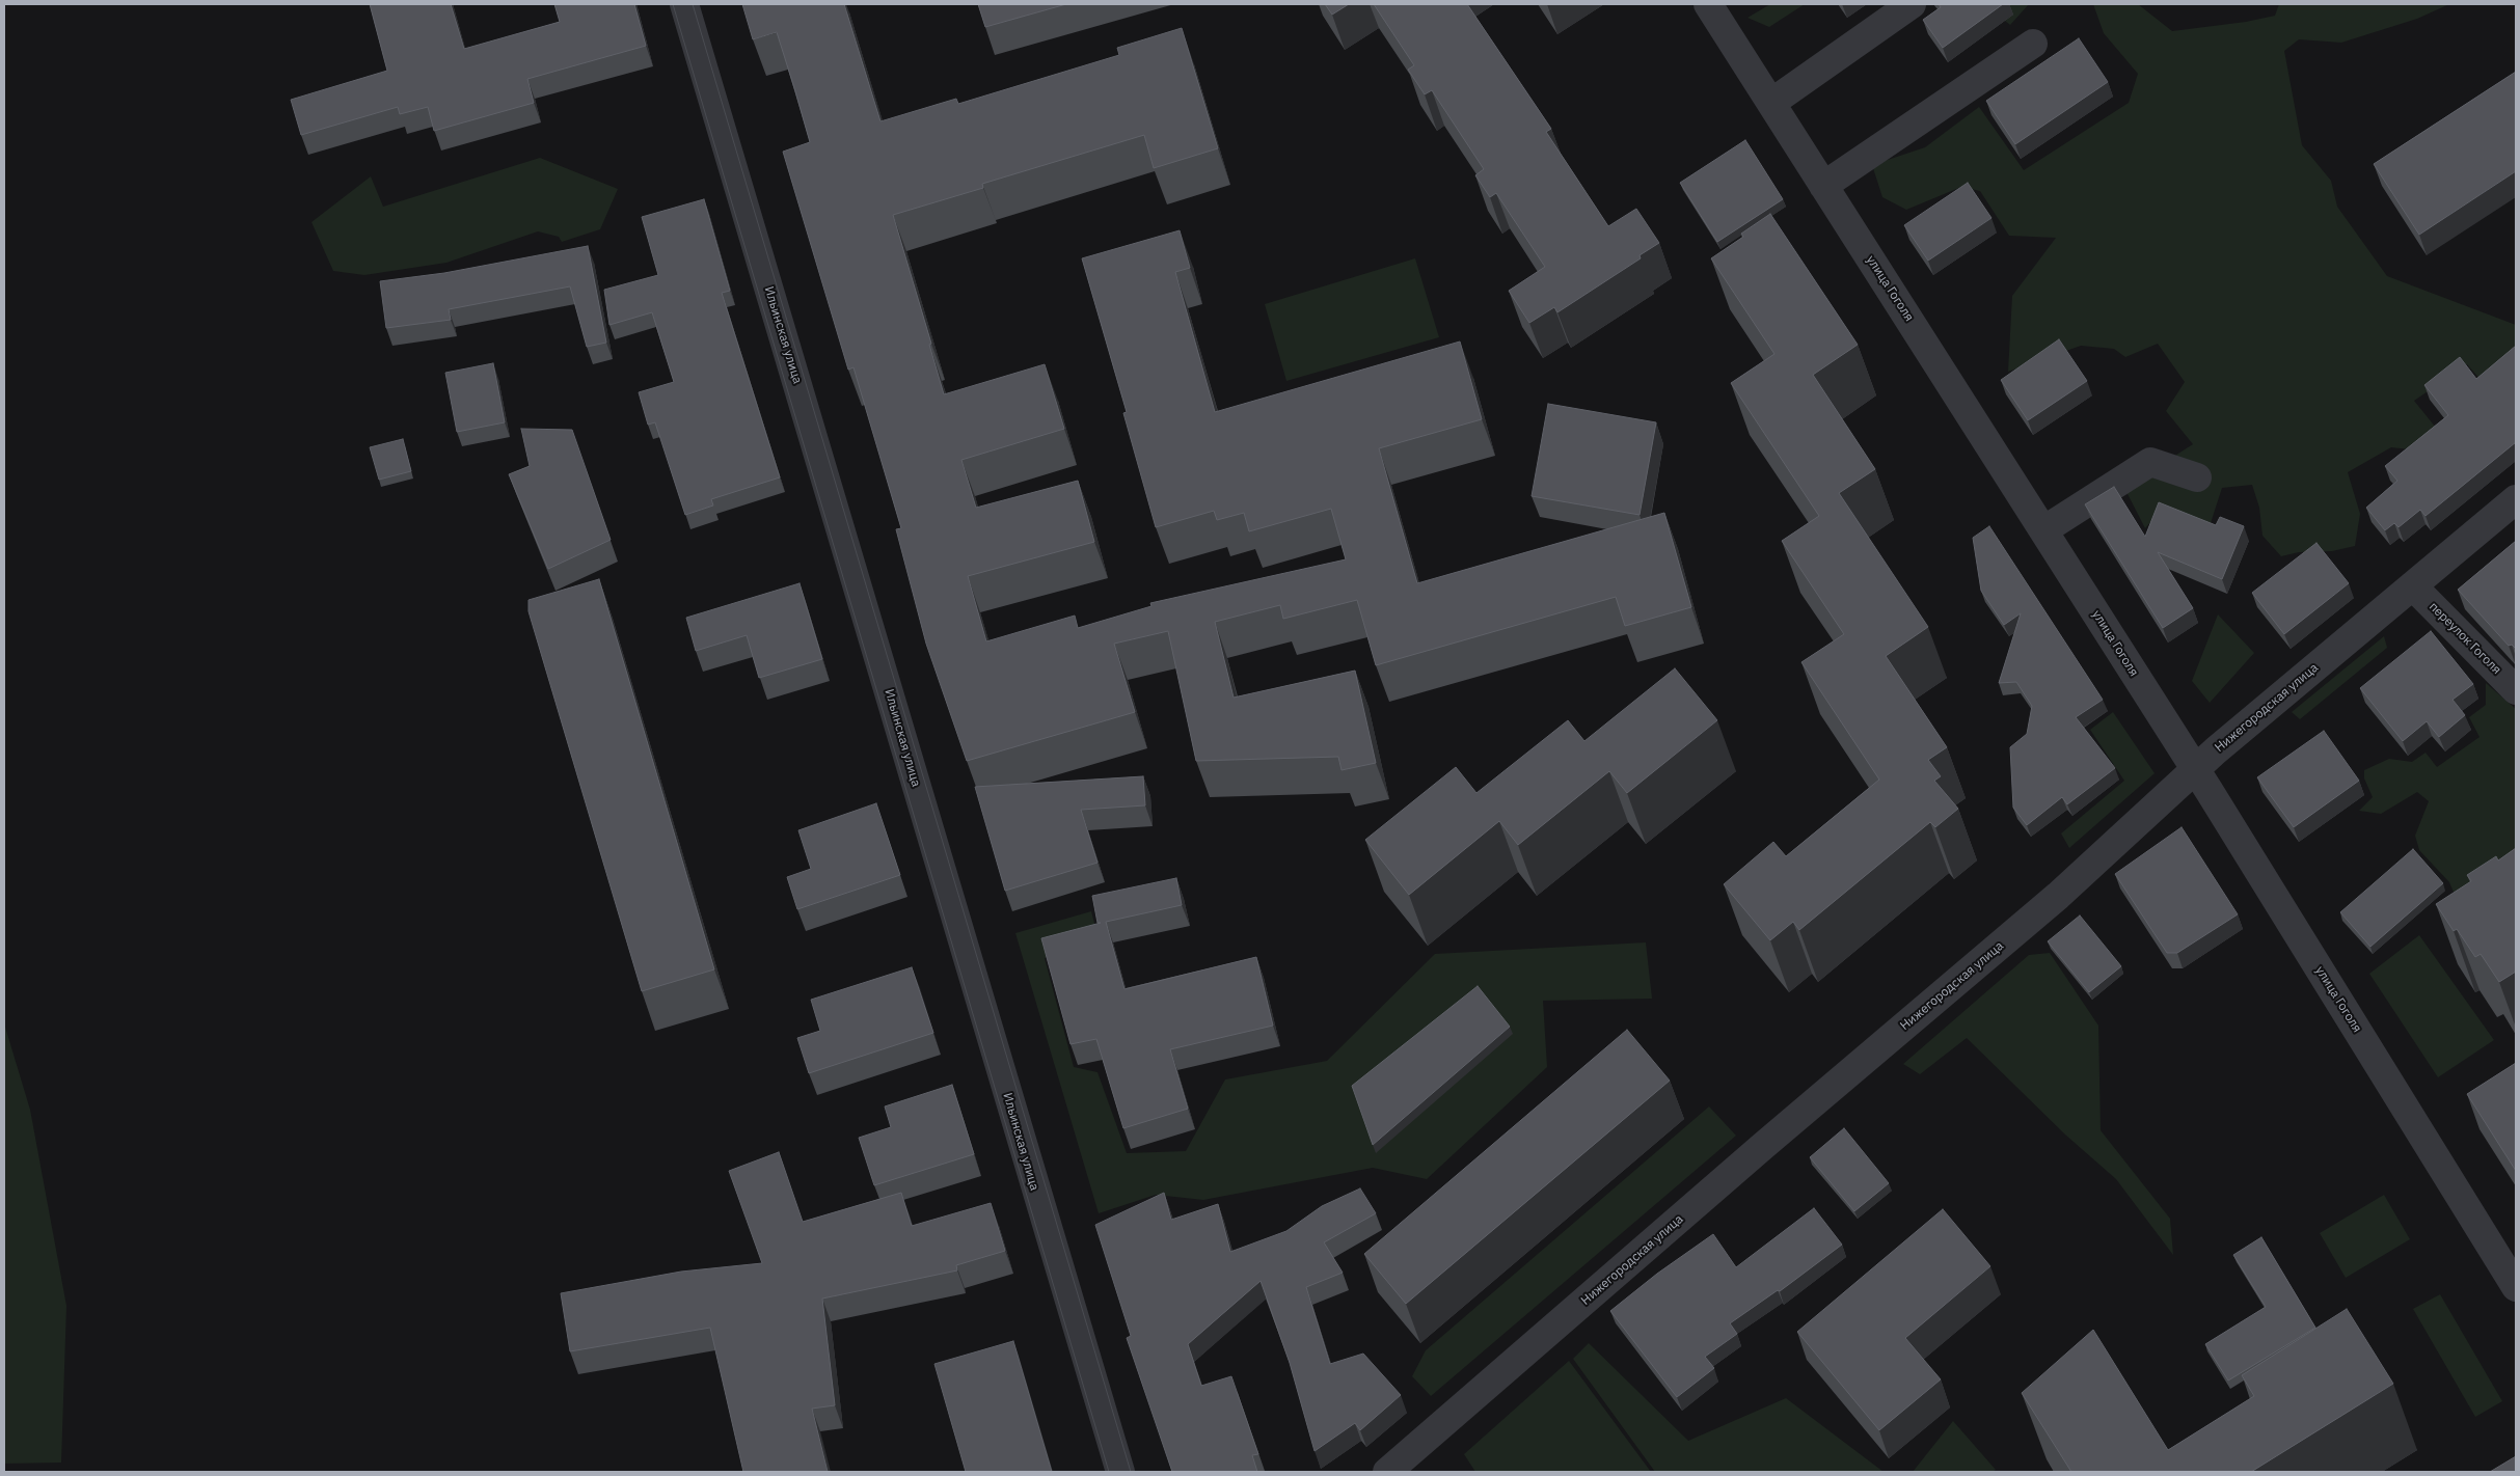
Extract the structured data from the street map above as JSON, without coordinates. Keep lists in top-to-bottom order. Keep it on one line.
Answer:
{"streets":{"street":["улица Гоголя","Ильинская улица","переулок Гоголя","Нижегородская улица"]},"crossings":[["улица Гоголя","Нижегородская улица"],["переулок Гоголя","Нижегородская улица"]]}
